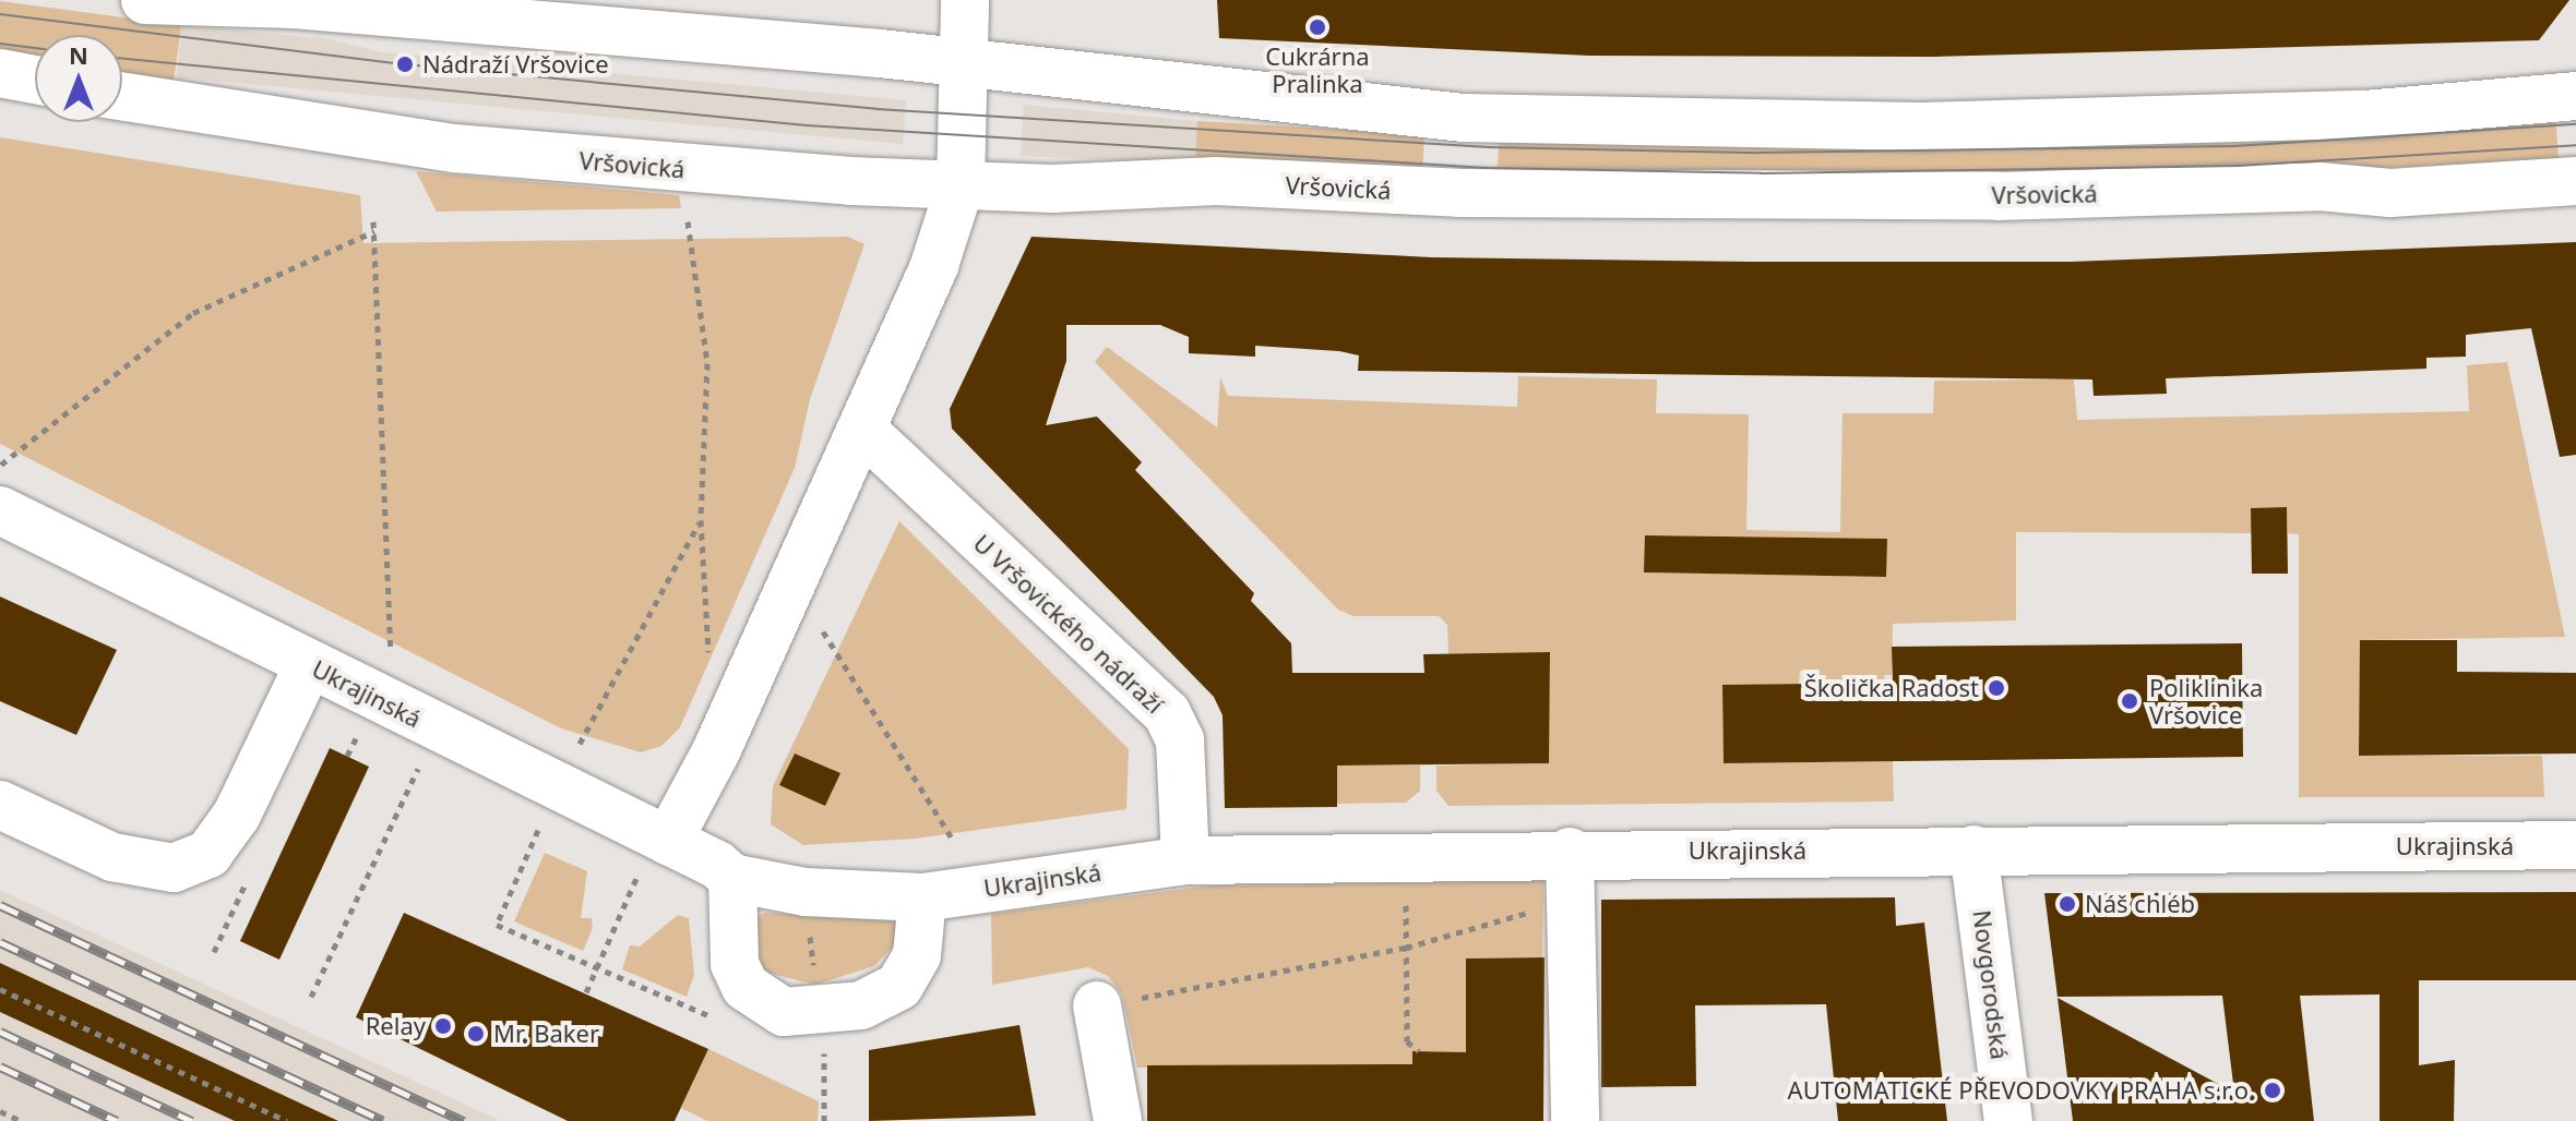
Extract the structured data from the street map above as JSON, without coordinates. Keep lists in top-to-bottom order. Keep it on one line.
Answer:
{"streets":{"main road":["Vršovická","U Vršovického nádraží","Ukrajinská","Novgorodská"]},"crossings":[["U Vršovického nádraží","Ukrajinská"],["Ukrajinská","Novgorodská"]],"places":["Cukrárna Pralinka","Nádraží Vršovice","Školička Radost","Poliklinika Vršovice","Náš chléb","Relay","Mr. Baker","AUTOMATICKÉ PŘEVODOVKY PRAHA s.r.o."],"north":"top"}
